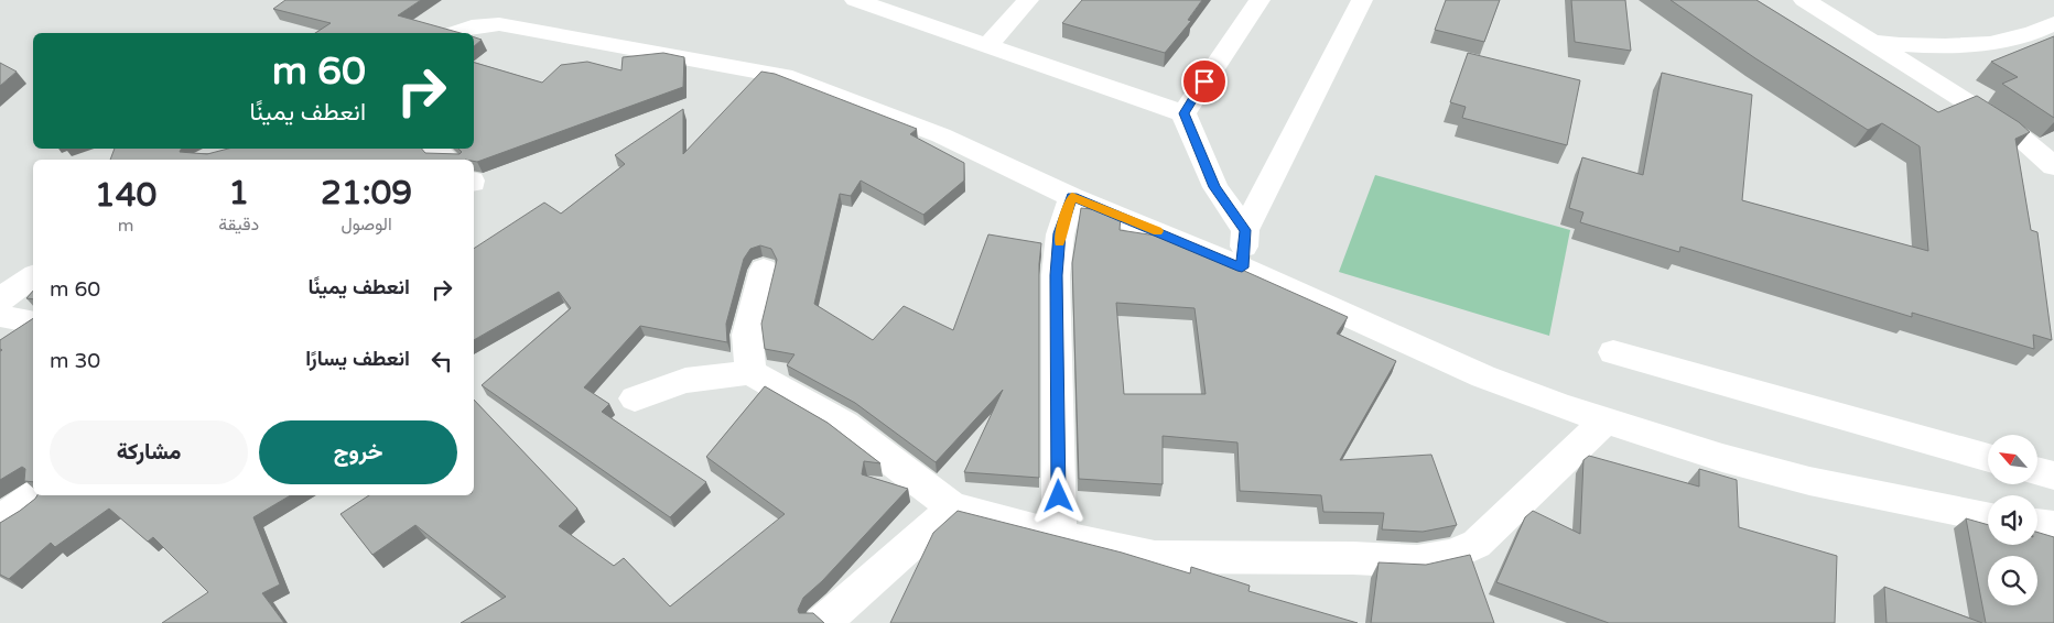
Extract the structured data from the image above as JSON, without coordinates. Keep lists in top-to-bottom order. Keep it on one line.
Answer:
{"north":"top left","page":{"turn":["60 m","انعطف يمينًا"],"eta":["21:09","الوصول","1","دقيقة","140","m"],"list":[{"name":"انعطف يمينًا","value":"60 m"},{"name":"انعطف يسارًا","value":"30 m"}],"buttons":["خروج","مشاركة"]}}
